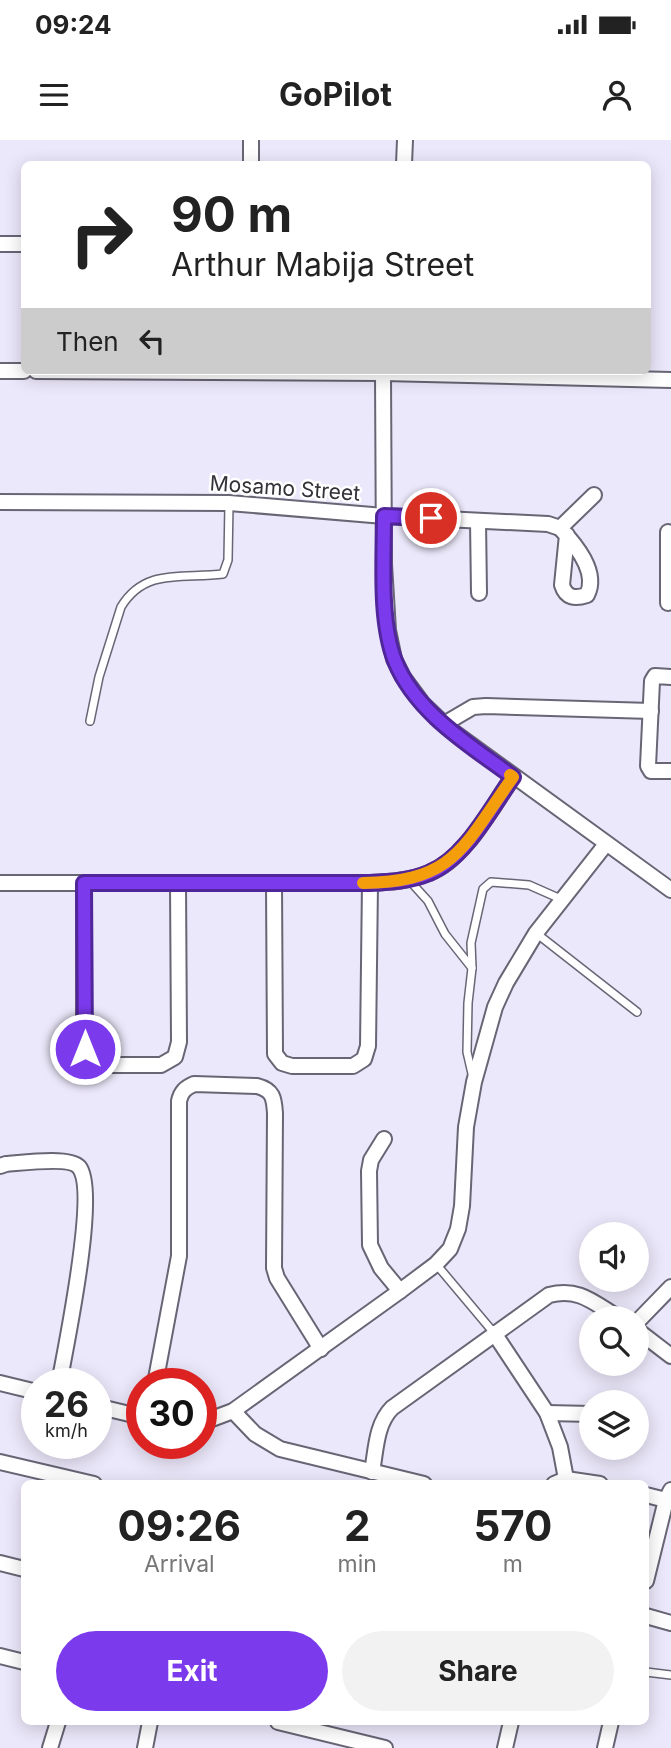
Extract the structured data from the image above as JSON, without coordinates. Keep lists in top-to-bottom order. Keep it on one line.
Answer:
{"streets":{"street":["Mosamo Street"]},"page":{"status":"09:24","header":"GoPilot","turn":["90 m","Arthur Mabija Street"],"then":"Then","speed":"26 km/h","limit":"30","eta":["09:26","Arrival","2","min","570","m"],"buttons":["Exit","Share"]}}
